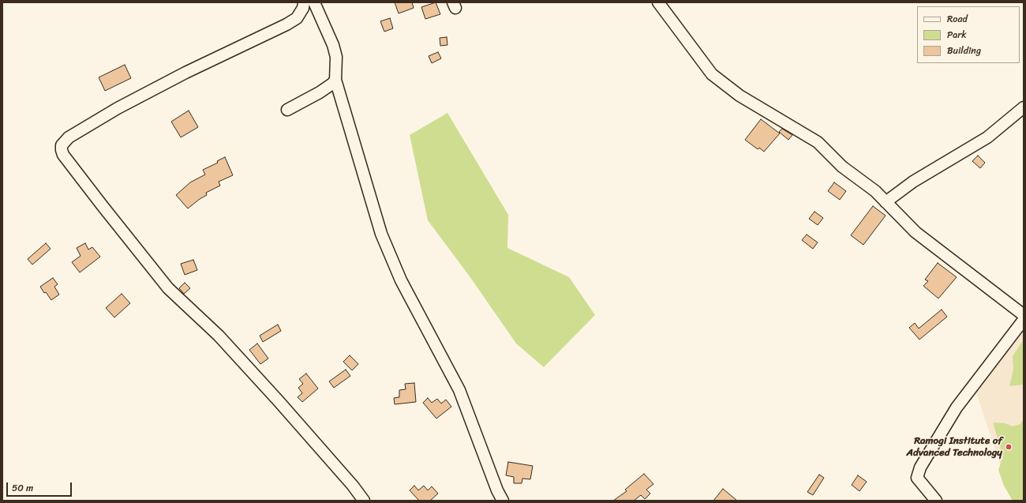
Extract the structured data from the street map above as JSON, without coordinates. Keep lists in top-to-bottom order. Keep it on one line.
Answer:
{"places":["Ramogi Institute of Advanced Technology"],"legend":["Road","Park","Building"],"scale_bar":"50 m"}
